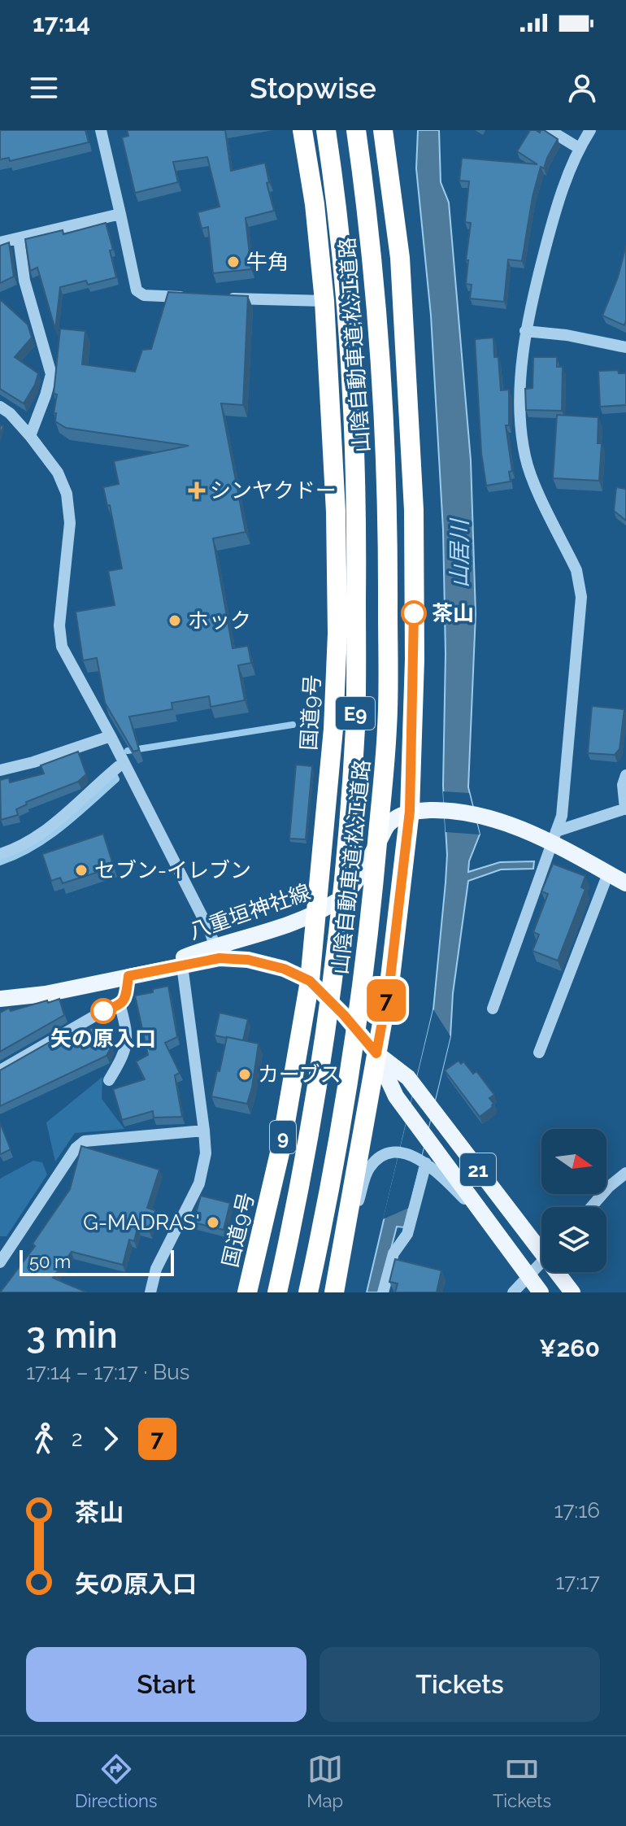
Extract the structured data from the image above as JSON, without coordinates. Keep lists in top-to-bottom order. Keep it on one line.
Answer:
{"streets":{"highway":["山陰自動車道;松江道路","国道9号","E9","9"],"main road":["八重垣神社線","21"]},"crossings":[["国道9号","八重垣神社線"],["国道9号","21"],["八重垣神社線","21"]],"water":["山居川"],"places":{"other":["牛角","茶山","ホック","セブン-イレブン","矢の原入口","カーブス","G-MADRAS'"],"health":["シンヤクドー"]},"lines":["bus line 7"],"scale_bar":"50 m","north":"right","page":{"status":"17:14","header":"Stopwise","on_map":"7","scale":"50 m","heading":["3 min","17:14 – 17:17 · Bus","¥260"],"legs":["2","7"],"list":[{"name":"茶山","value":"17:16"},{"name":"矢の原入口","value":"17:17"}],"buttons":["Start","Tickets"],"tabs":["Directions","Map","Tickets"]}}
